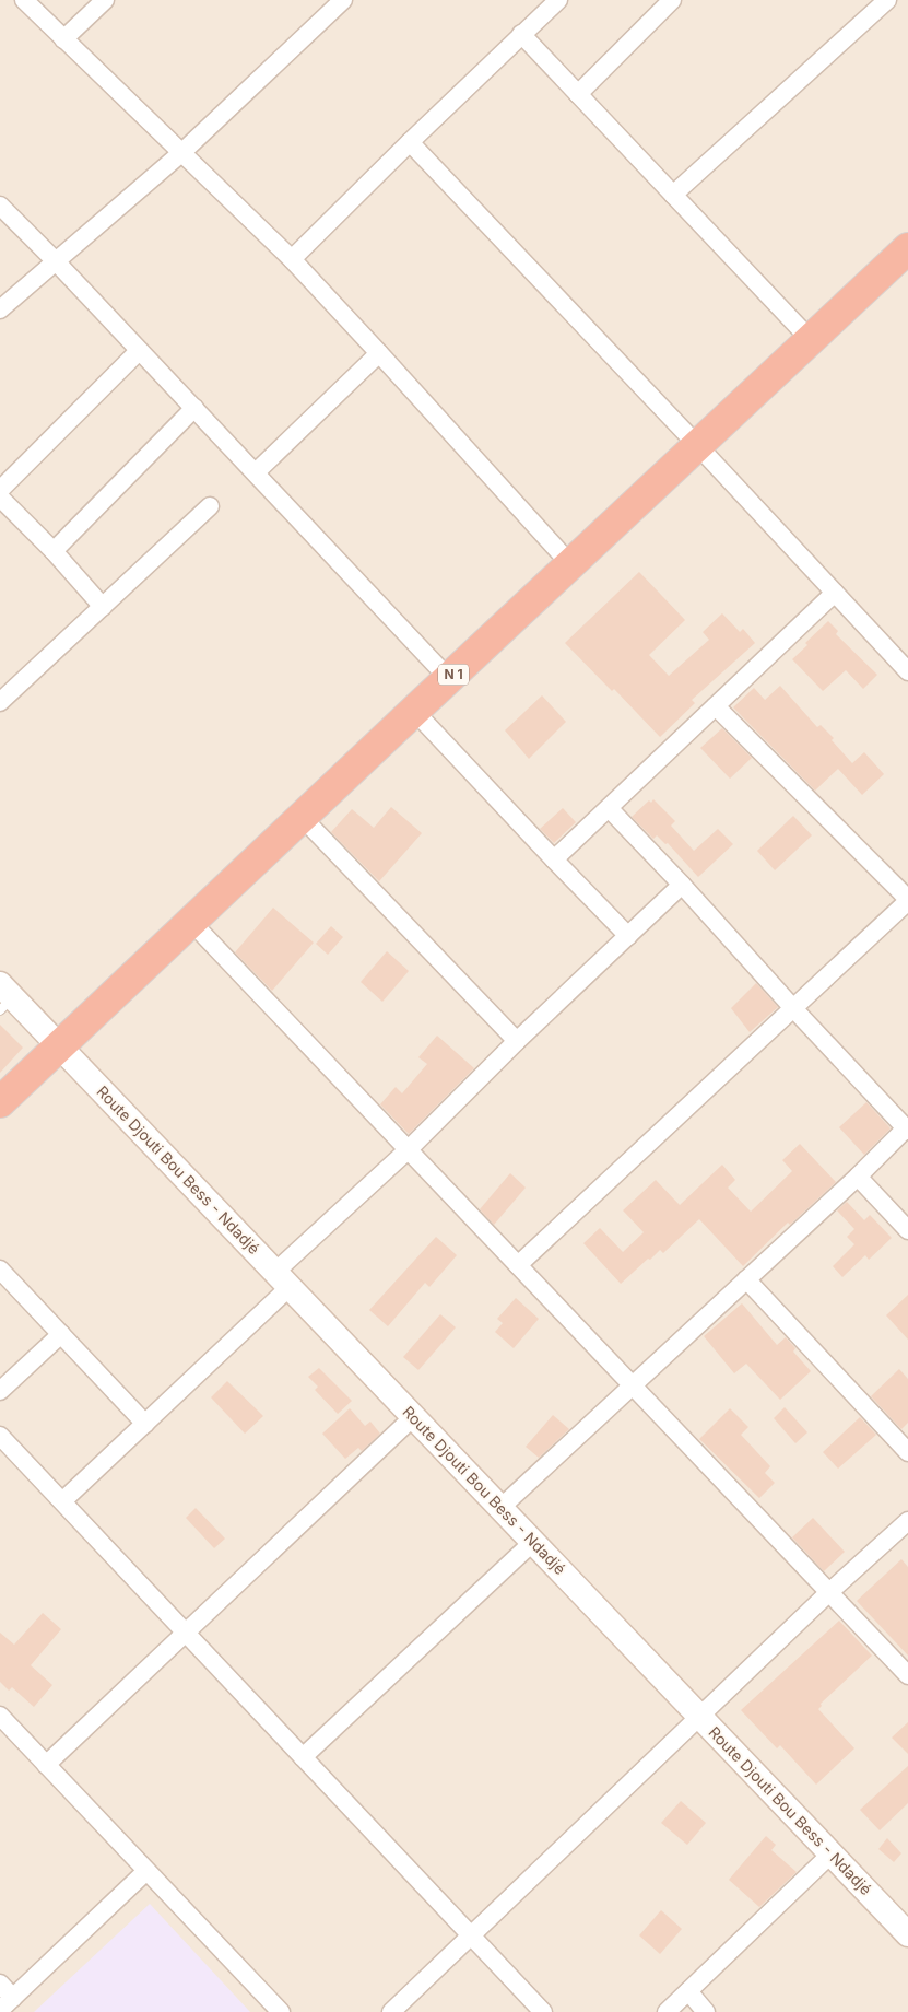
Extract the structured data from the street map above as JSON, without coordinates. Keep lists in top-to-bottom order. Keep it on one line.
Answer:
{"streets":{"highway":["N 1"],"main road":["Route Djouti Bou Bess - Ndadjé"]},"crossings":[["N 1","Route Djouti Bou Bess - Ndadjé"]]}
